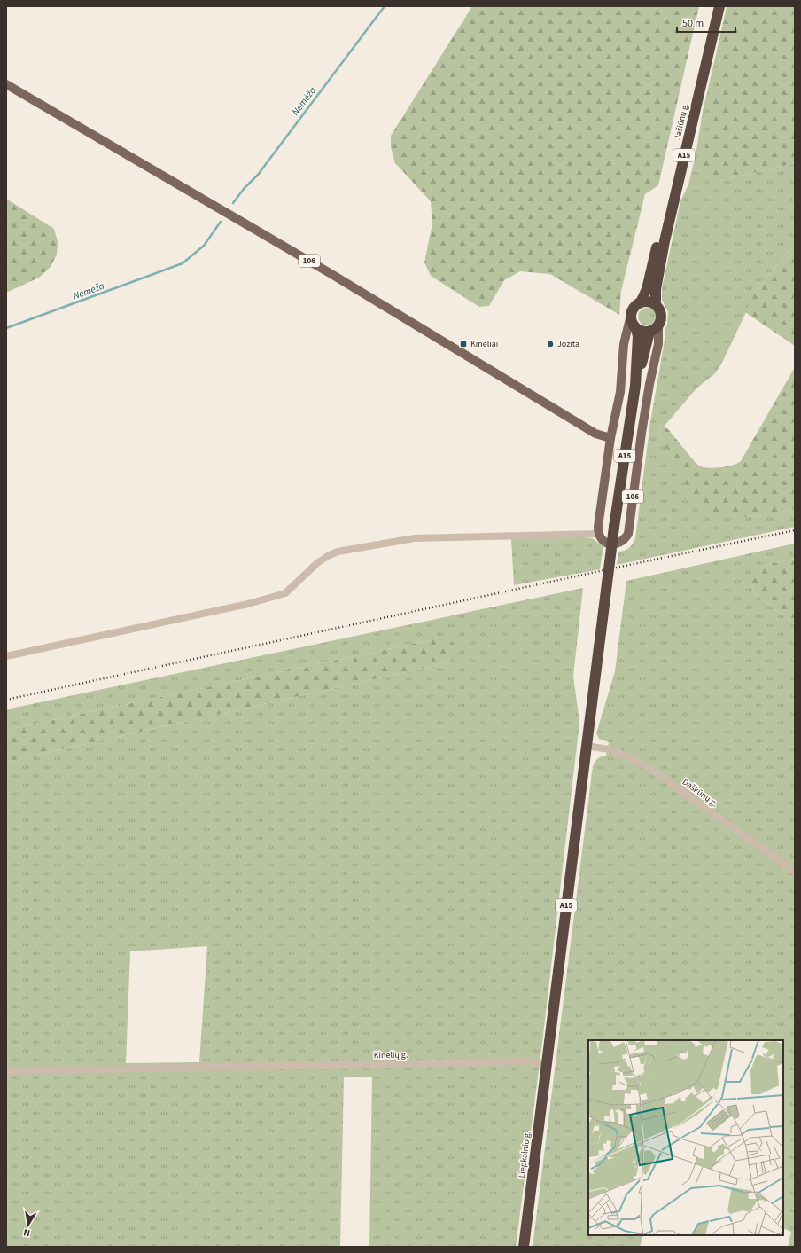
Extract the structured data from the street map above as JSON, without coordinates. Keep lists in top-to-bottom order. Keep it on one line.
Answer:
{"streets":{"highway":["Jašiūnų g.","A15","Liepkalnio g."],"main road":["106"],"street":["Daškūnų g.","Kinelių g."]},"crossings":[["Jašiūnų g.","A15"],["Jašiūnų g.","106"],["A15","106"],["A15","Daškūnų g."],["A15","Kinelių g."],["A15","Liepkalnio g."],["Kinelių g.","Liepkalnio g."]],"water":["Nemėža"],"places":{"transit":["Kineliai"],"other":["Jozita"]},"scale_bar":"50 m","north":"bottom"}
